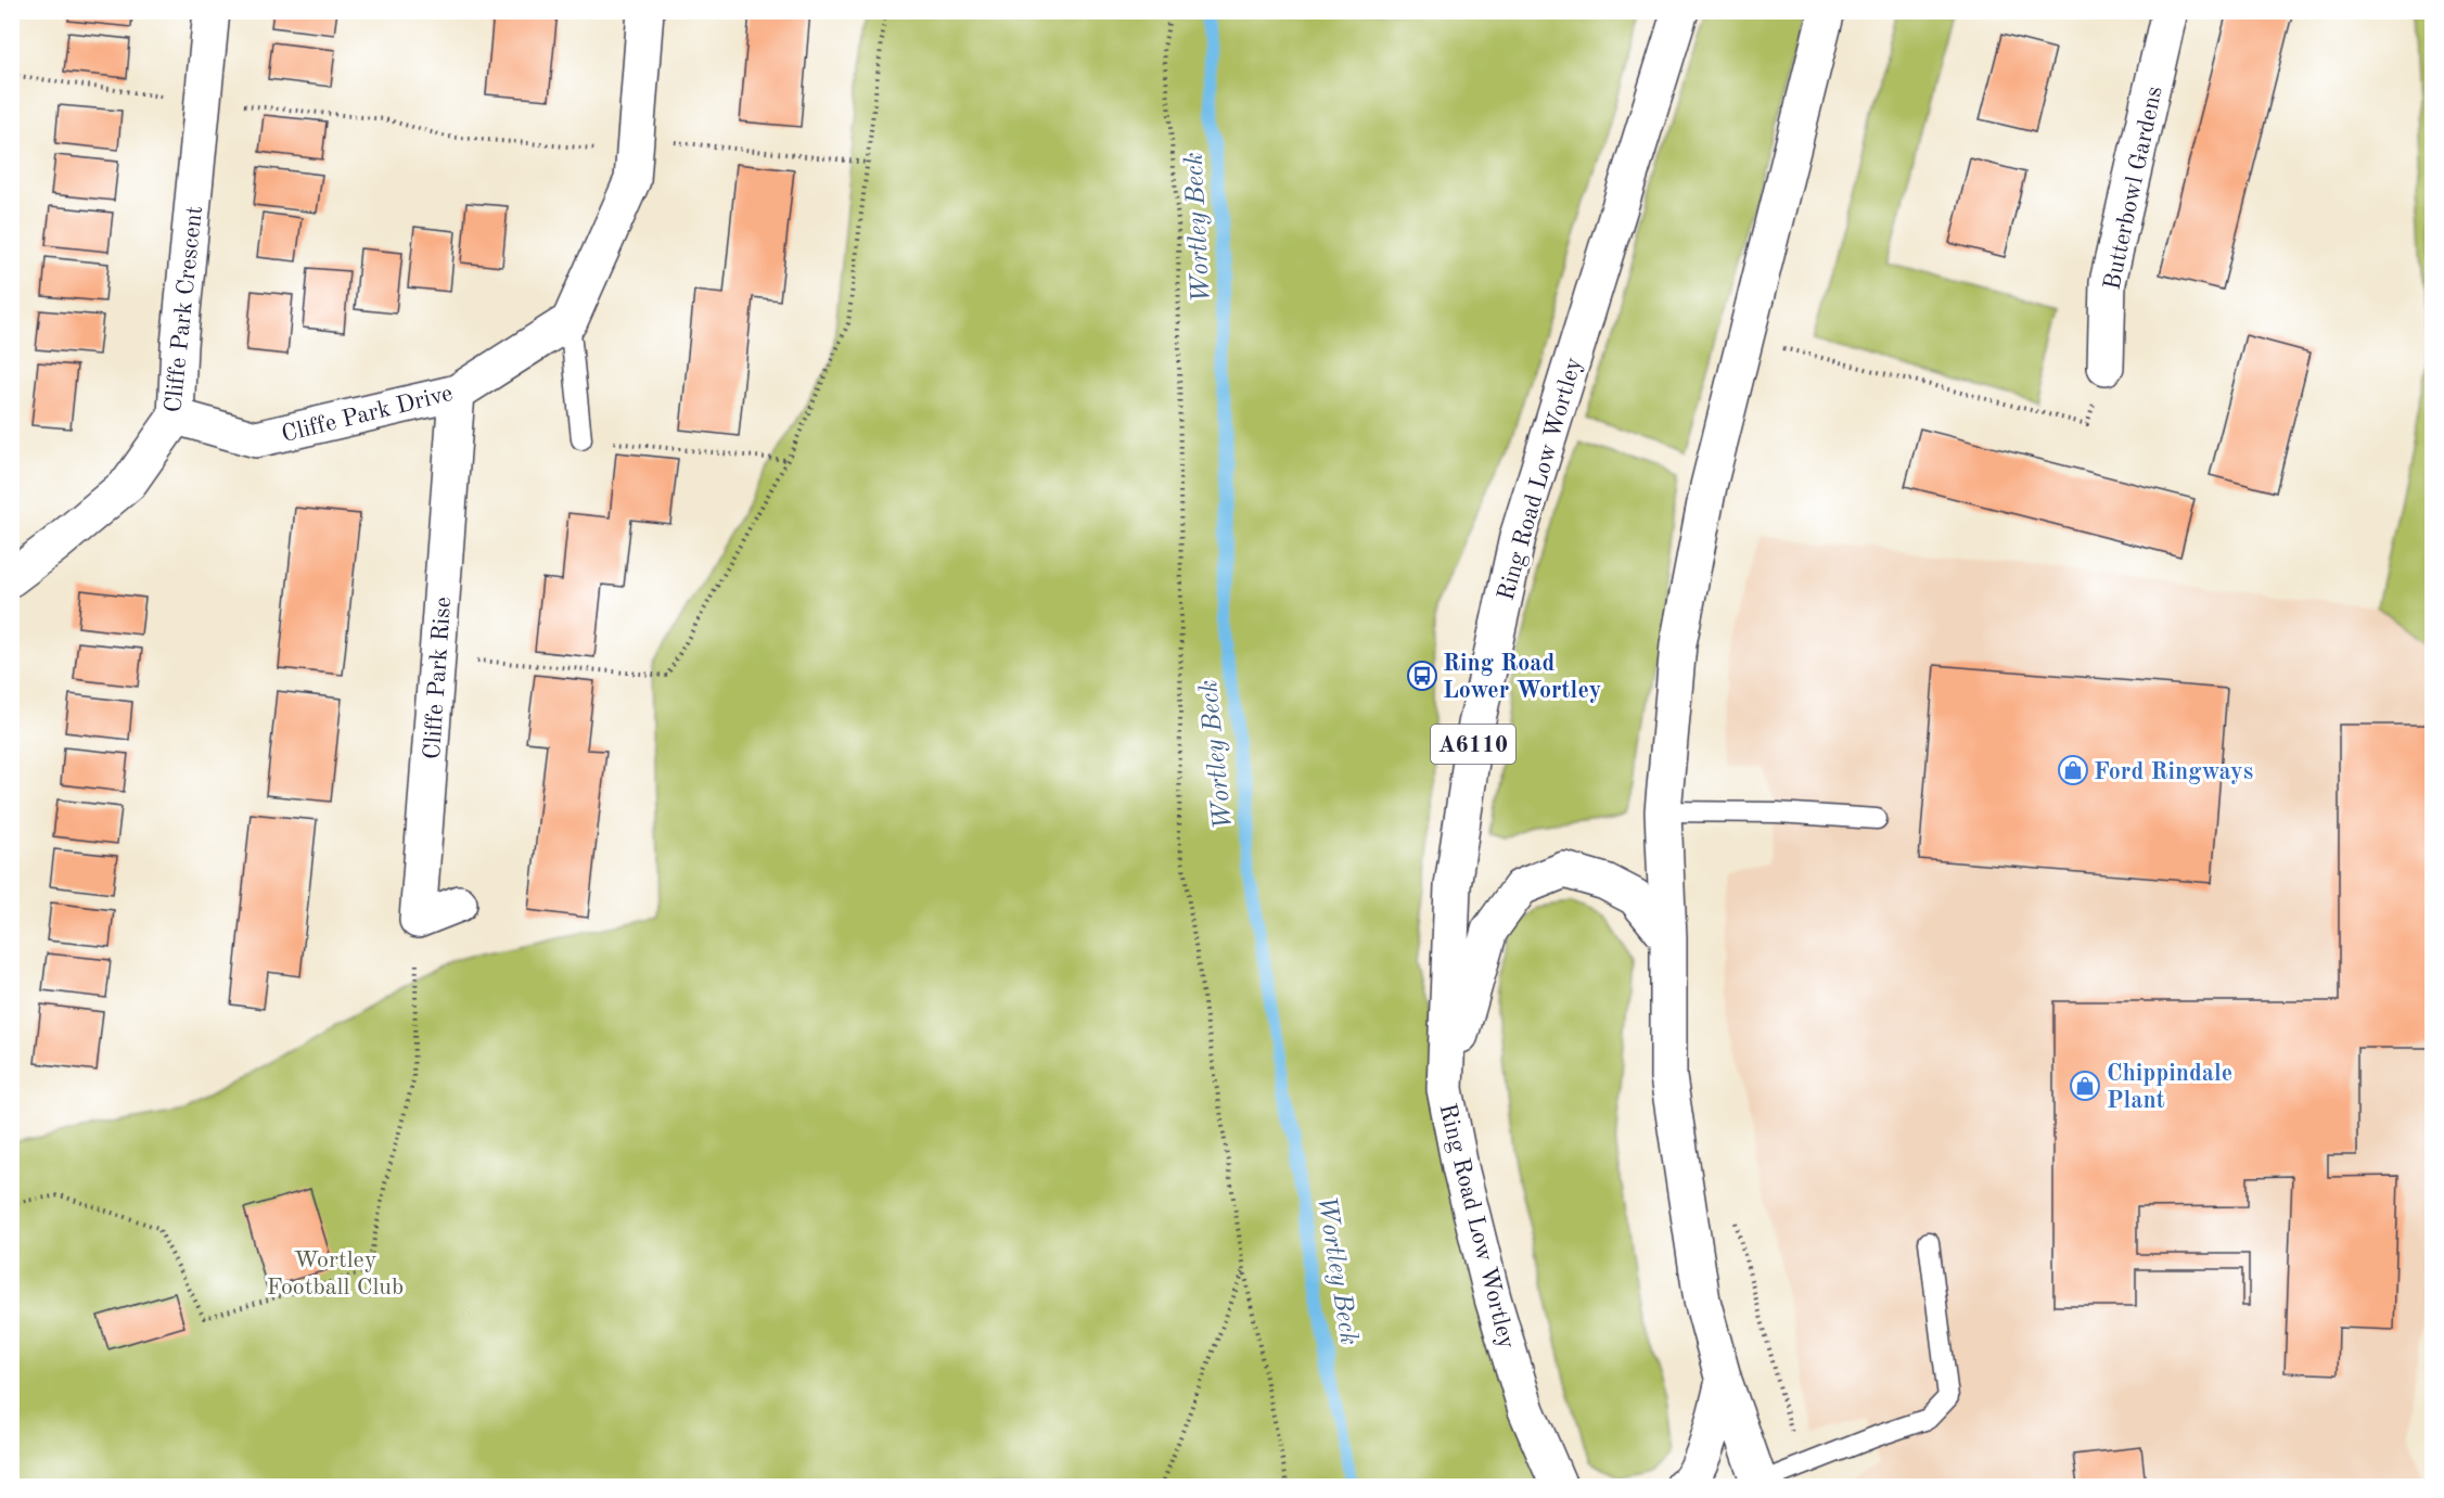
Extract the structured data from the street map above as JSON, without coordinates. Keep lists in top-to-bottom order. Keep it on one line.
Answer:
{"streets":{"main road":["Butterbowl Gardens","Cliffe Park Crescent","Cliffe Park Drive","Ring Road Low Wortley","Cliffe Park Rise","A6110"]},"crossings":[["Cliffe Park Crescent","Cliffe Park Drive"],["Cliffe Park Drive","Cliffe Park Rise"]],"water":["Wortley Beck"],"parks":["Wortley Football Club"],"places":{"bus stop":["Ring Road Lower Wortley"],"shop":["Ford Ringways","Chippindale Plant"]}}
